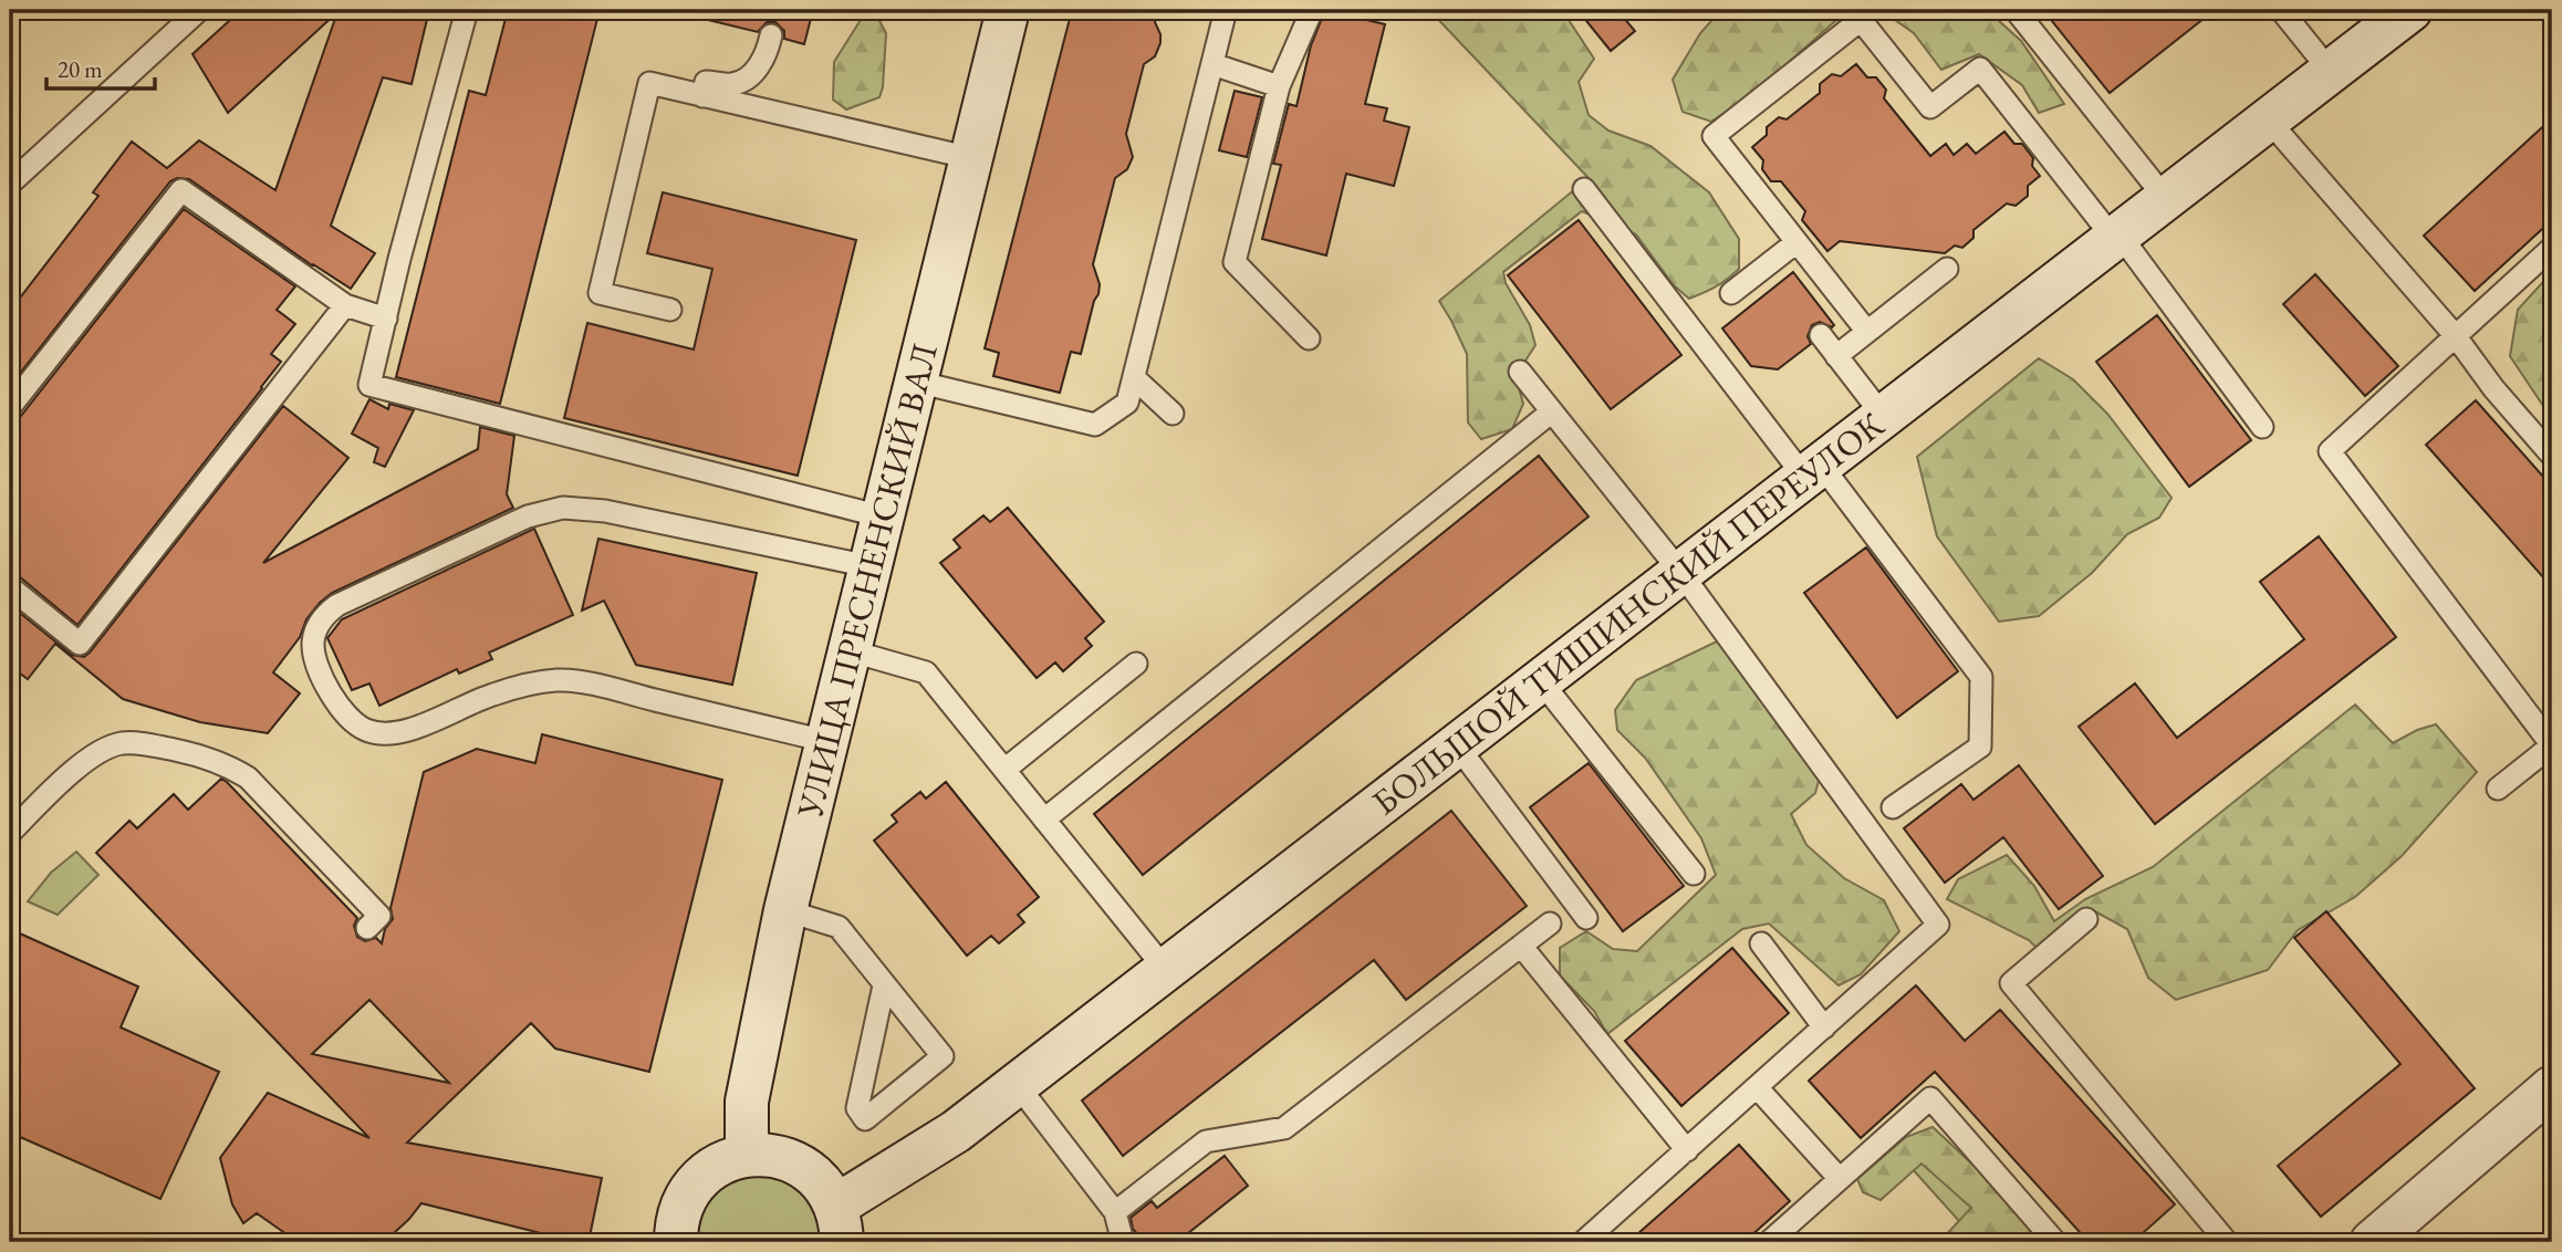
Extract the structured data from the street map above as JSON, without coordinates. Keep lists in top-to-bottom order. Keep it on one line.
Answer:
{"streets":{"street":["УЛИЦА ПРЕСНЕНСКИЙ ВАЛ","БОЛЬШОЙ ТИШИНСКИЙ ПЕРЕУЛОК"]},"scale_bar":"20 m"}
